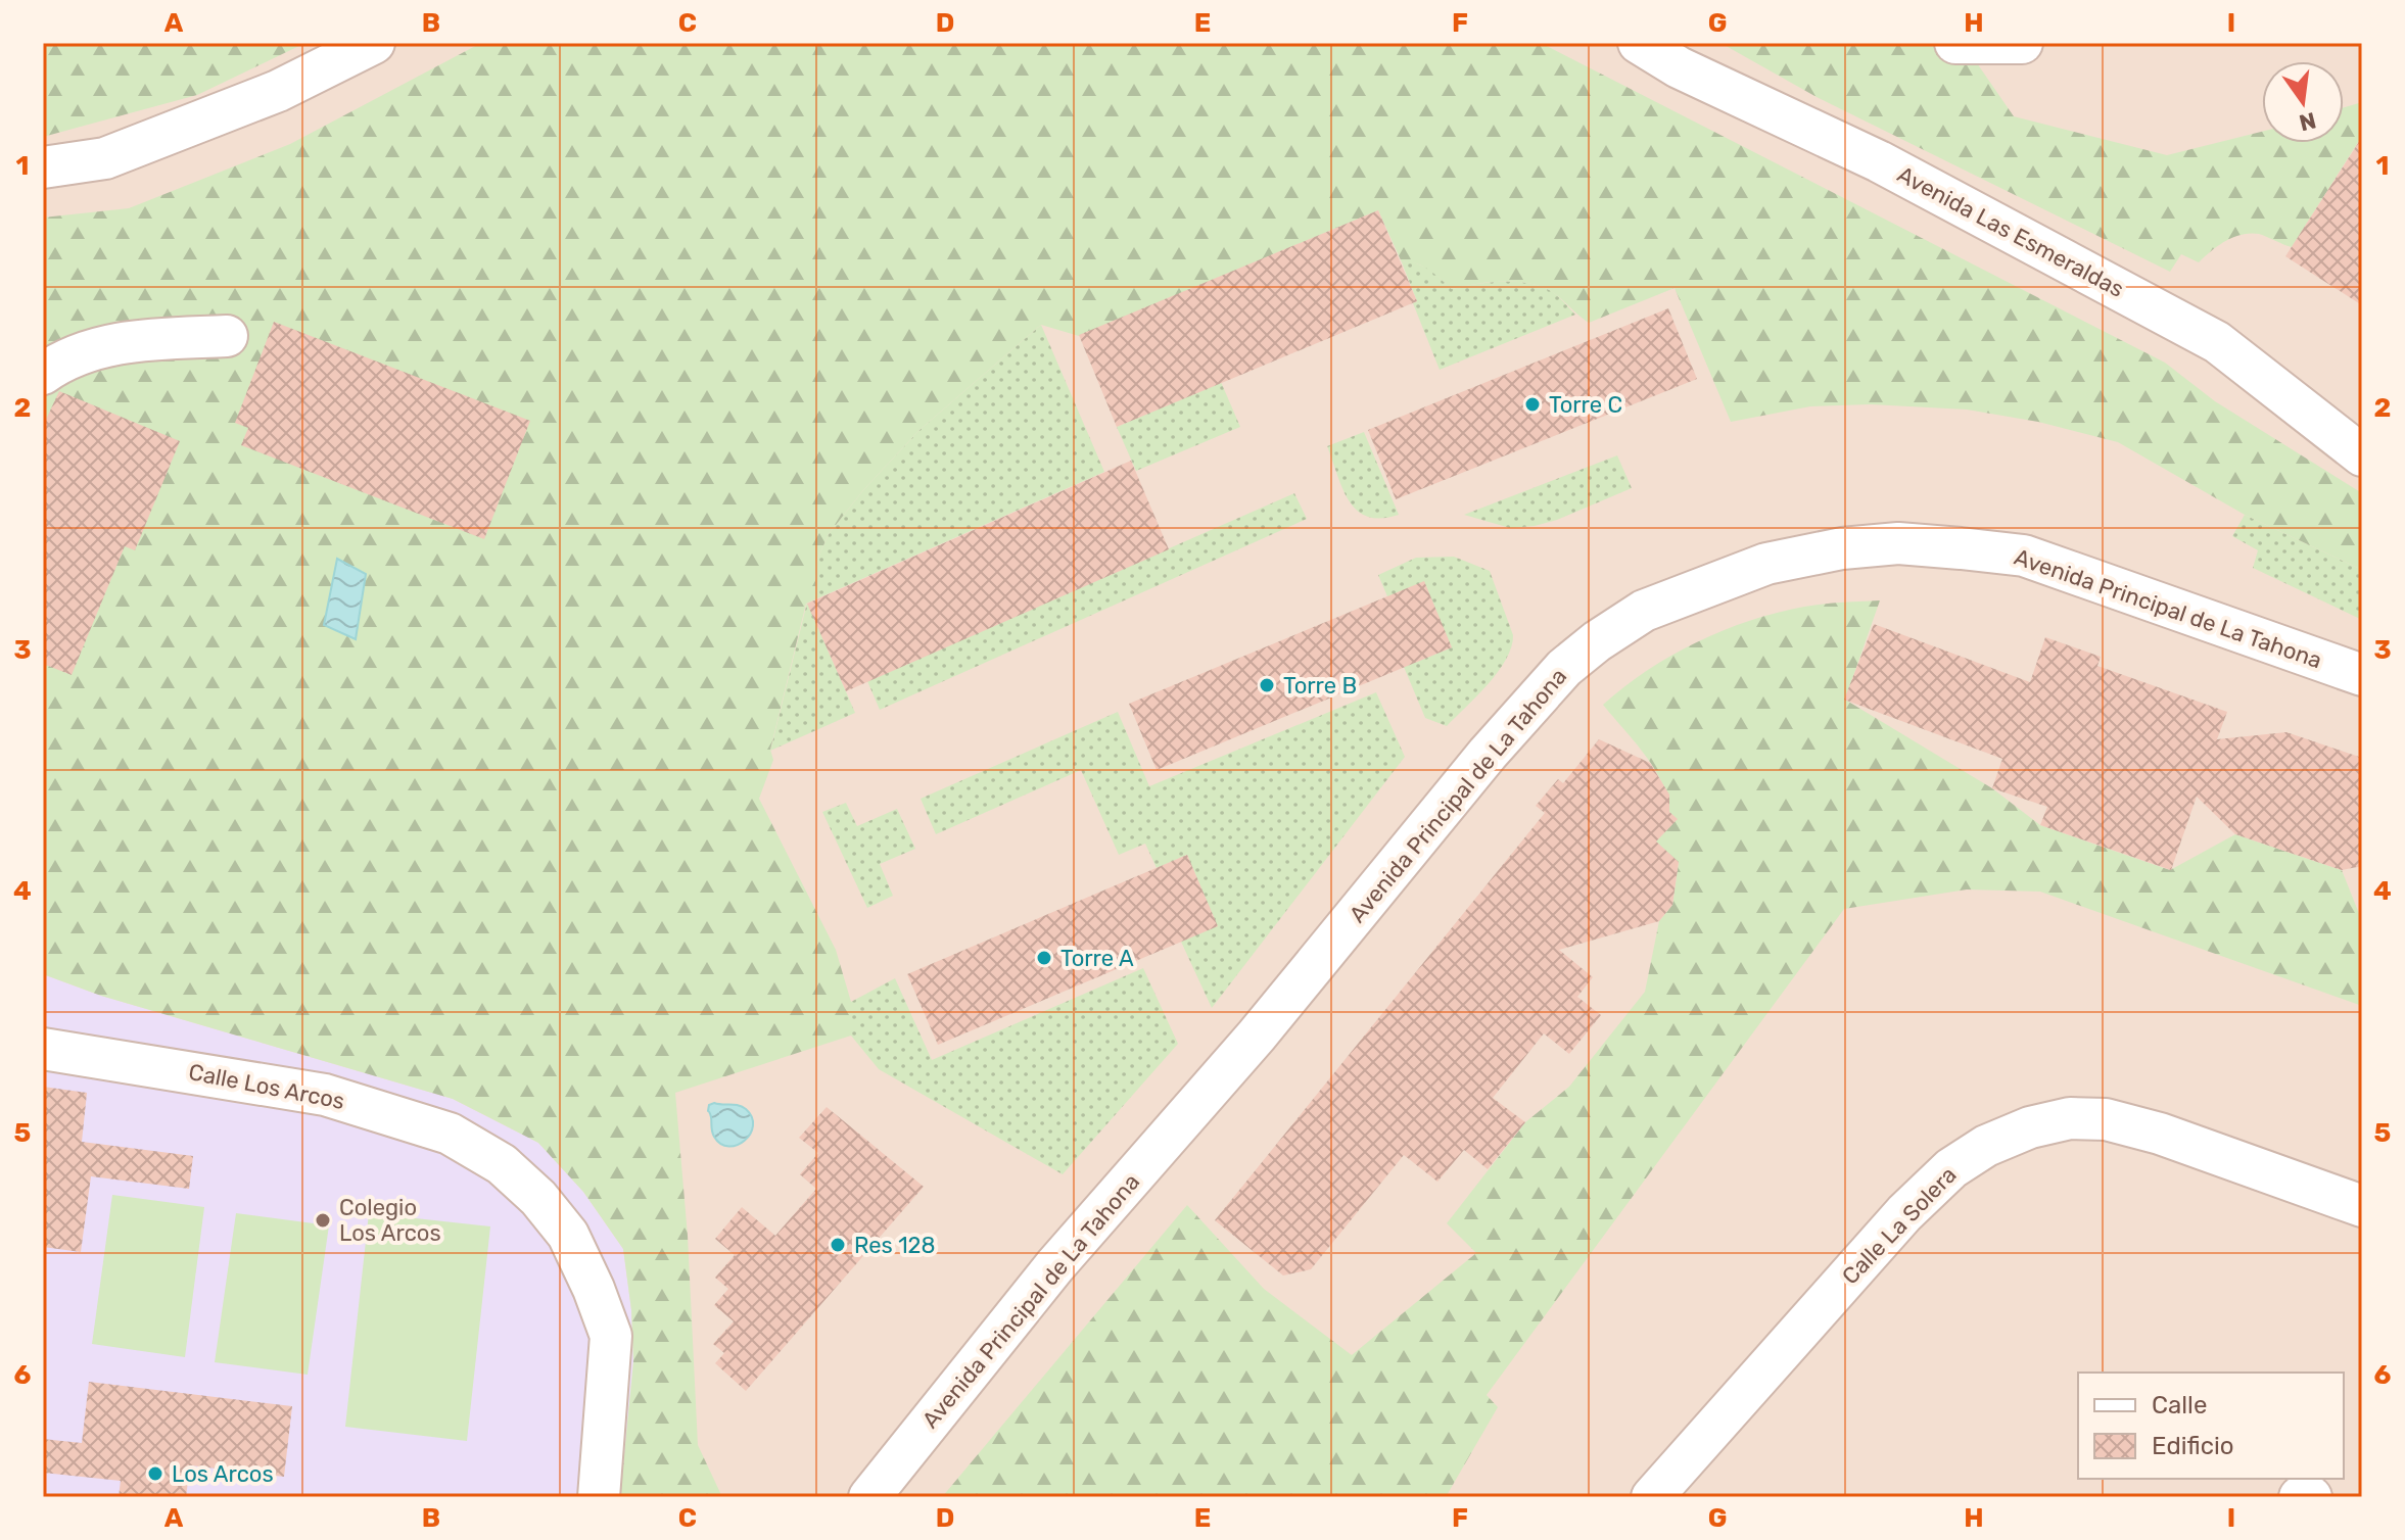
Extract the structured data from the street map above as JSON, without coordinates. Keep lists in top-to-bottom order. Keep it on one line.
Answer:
{"streets":{"street":["Avenida Las Esmeraldas","Avenida Principal de La Tahona","Calle Los Arcos","Calle La Solera"]},"places":["Torre C","Torre B","Torre A","Colegio Los Arcos","Res 128","Los Arcos"],"legend":["Calle","Edificio"],"north":"bottom","grid":{"columns":["A","B","C","D","E","F","G","H","I"],"rows":["1","2","3","4","5","6"]}}
